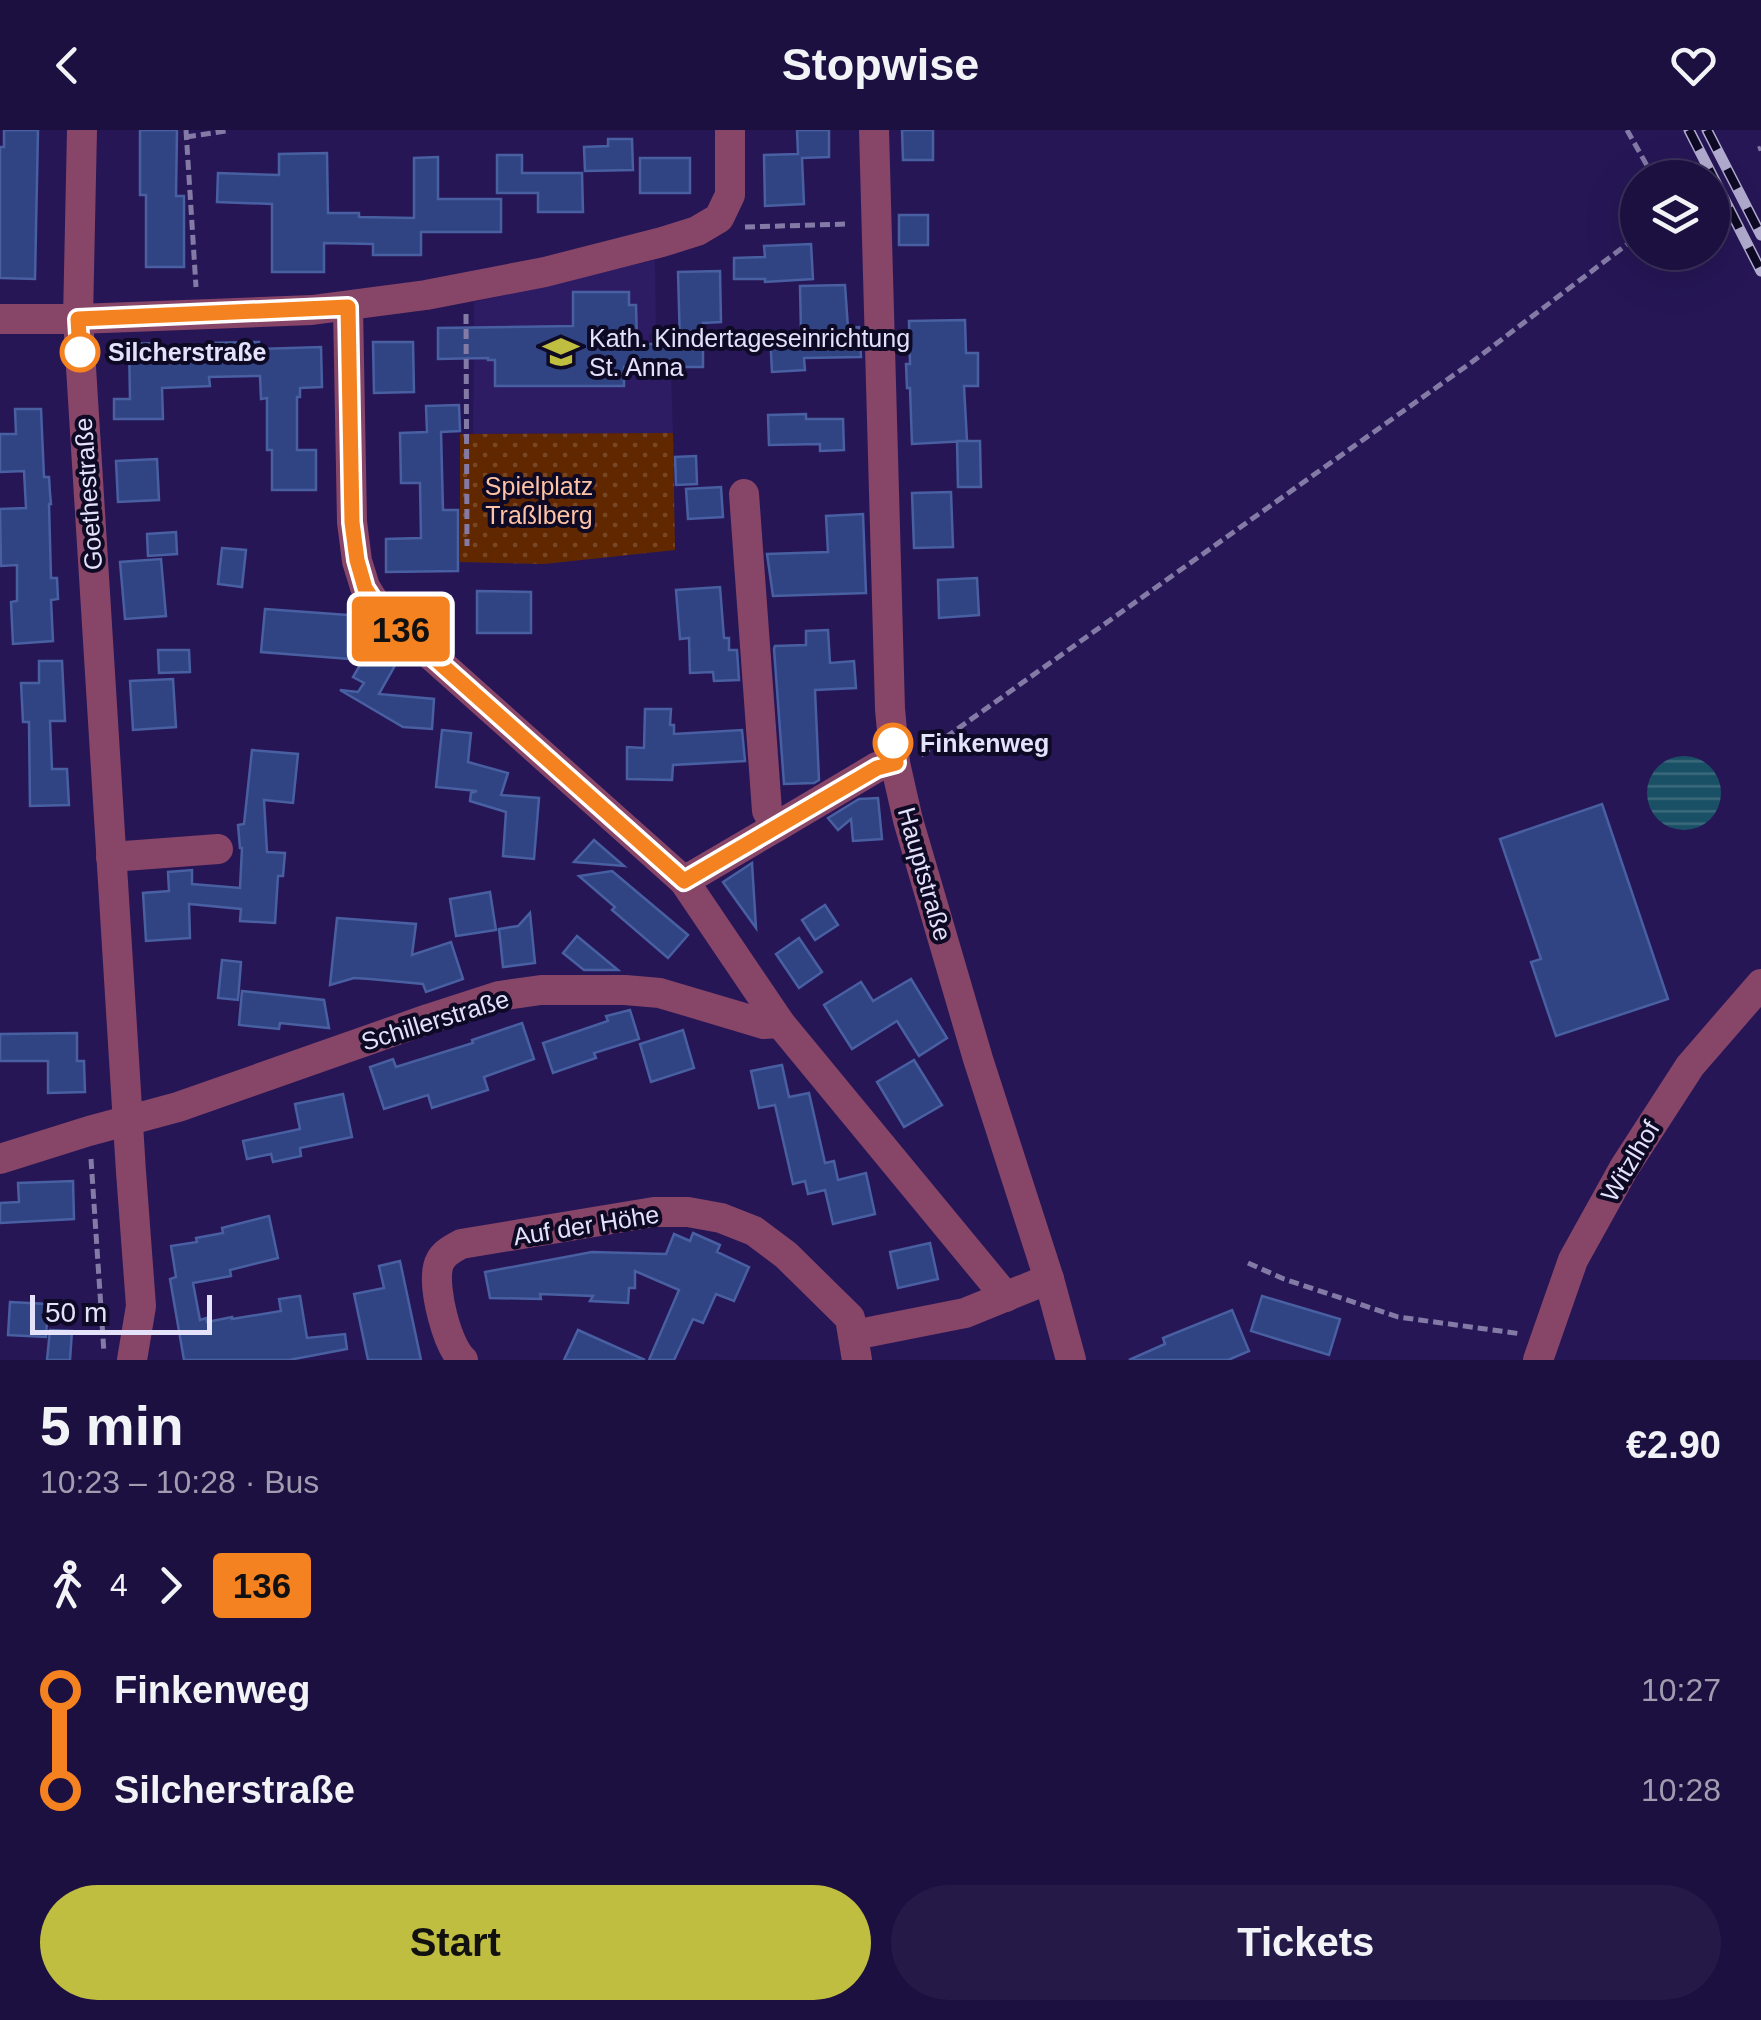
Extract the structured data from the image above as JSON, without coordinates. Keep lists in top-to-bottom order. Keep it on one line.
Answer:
{"streets":{"street":["Goethestraße","Hauptstraße","Schillerstraße","Witzlhof","Auf der Höhe"]},"crossings":[["Goethestraße","Schillerstraße"]],"parks":["Spielplatz Traßlberg"],"places":{"other":["Silcherstraße","Finkenweg"],"school or university":["Kath. Kindertageseinrichtung St. Anna"]},"lines":["bus line 136"],"scale_bar":"50 m","page":{"header":"Stopwise","on_map":"136","scale":"50 m","heading":["5 min","10:23 – 10:28 · Bus","€2.90"],"legs":["4","136"],"list":[{"name":"Finkenweg","value":"10:27"},{"name":"Silcherstraße","value":"10:28"}],"buttons":["Start","Tickets"]}}
